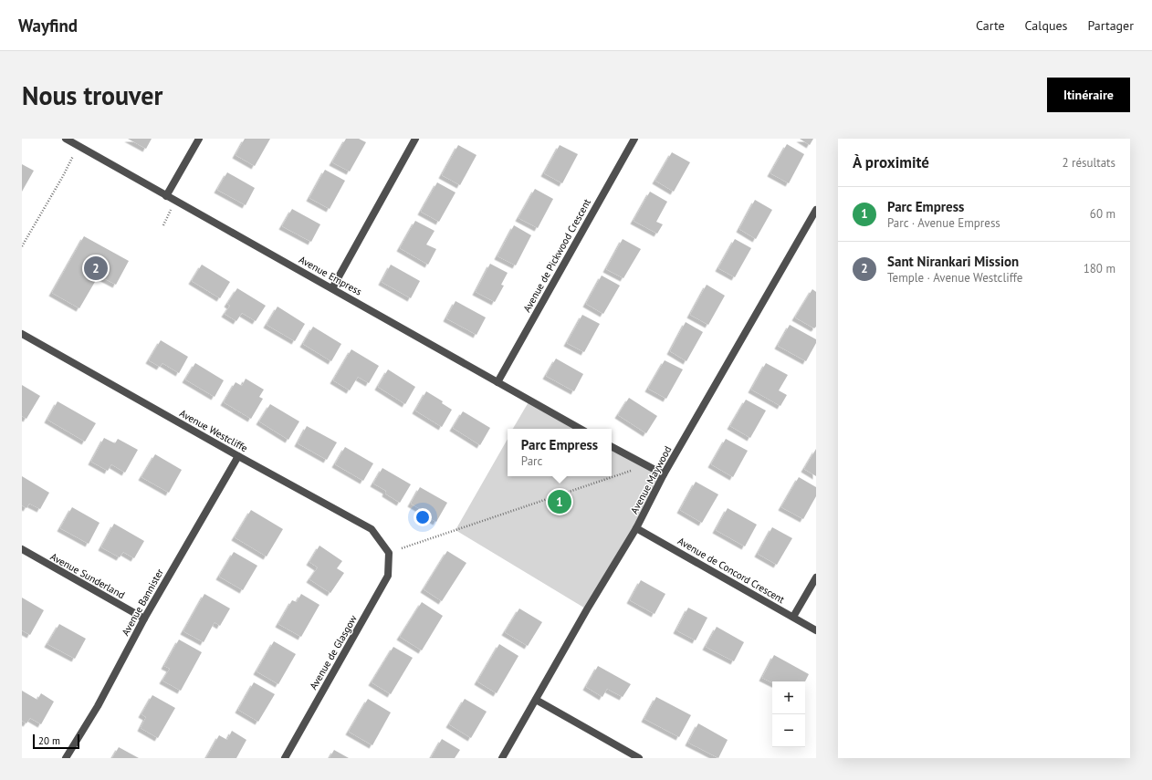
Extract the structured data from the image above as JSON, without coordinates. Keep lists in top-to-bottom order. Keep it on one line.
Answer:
{"streets":{"street":["Avenue de Pickwood Crescent","Avenue Empress","Avenue Westcliffe","Avenue Maywood","Avenue de Concord Crescent","Avenue Sunderland","Avenue Bannister","Avenue de Glasgow"]},"crossings":[["Avenue de Pickwood Crescent","Avenue Empress"],["Avenue Westcliffe","Avenue Bannister"],["Avenue Westcliffe","Avenue de Glasgow"],["Avenue Maywood","Avenue de Concord Crescent"],["Avenue Sunderland","Avenue Bannister"]],"scale_bar":"20 m","page":{"header":"Wayfind","nav":["Carte","Calques","Partager"],"buttons":"Itinéraire","title":"Nous trouver","heading":["À proximité","2 résultats"],"list":[{"mark":"1","name":"Parc Empress","note":"Parc · Avenue Empress","value":"60 m"},{"mark":"2","name":"Sant Nirankari Mission","note":"Temple · Avenue Westcliffe","value":"180 m"}],"pins":["2","1"],"popup":["Parc Empress","Parc"],"map_buttons":["+","−"],"scale":"20 m"}}
